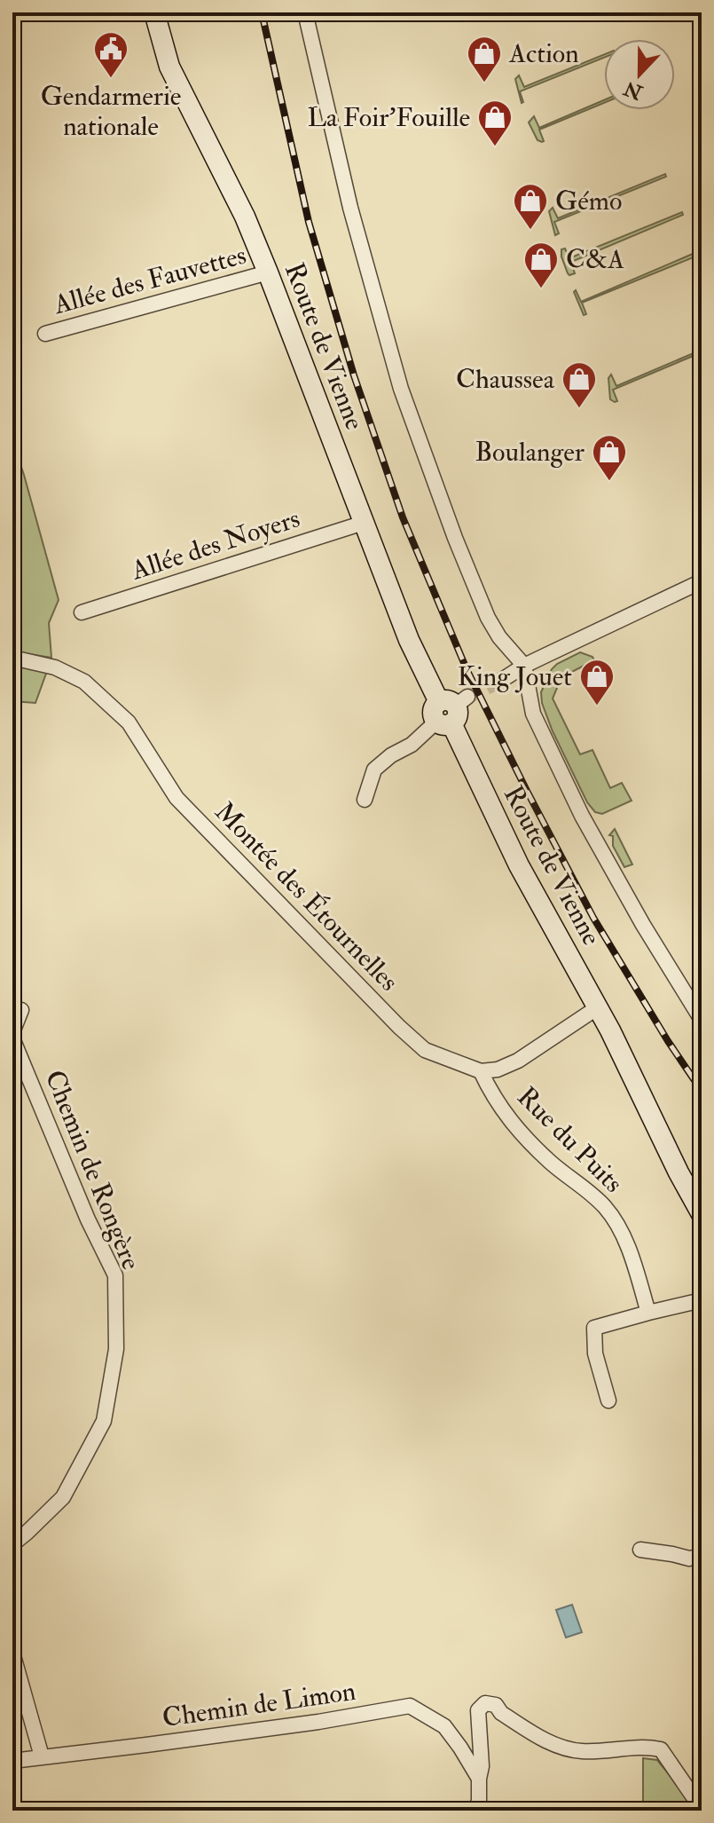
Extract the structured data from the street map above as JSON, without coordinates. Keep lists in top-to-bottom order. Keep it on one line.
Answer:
{"streets":{"street":["Allée des Fauvettes","Route de Vienne","Allée des Noyers","Montée des Étournelles","Rue du Puits","Chemin de Rongère","Chemin de Limon"]},"crossings":[["Allée des Fauvettes","Route de Vienne"],["Route de Vienne","Allée des Noyers"],["Montée des Étournelles","Rue du Puits"]],"places":{"public building":["Gendarmerie nationale"],"shop":["Action","La Foir'Fouille","Gémo","C&A","Chaussea","Boulanger","King Jouet"]},"north":"bottom"}
